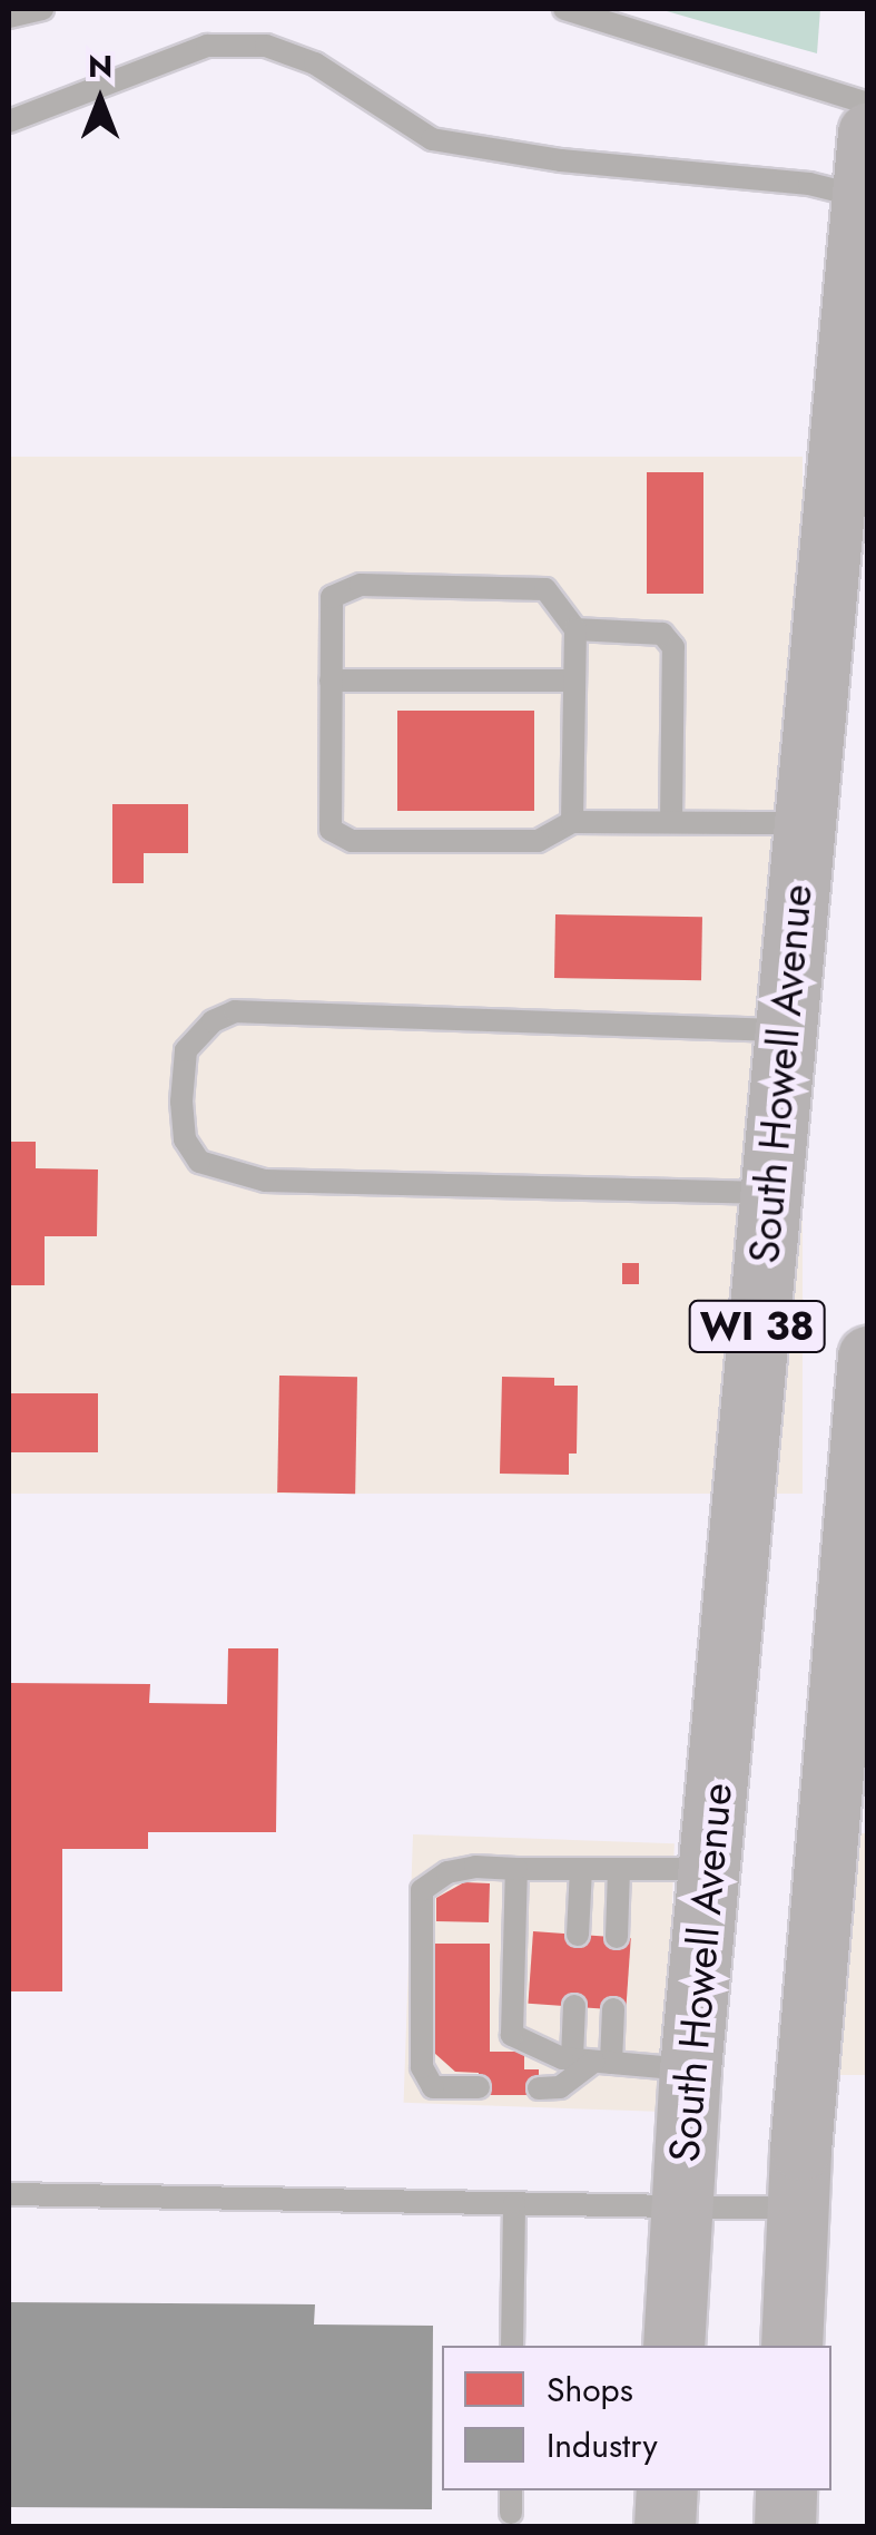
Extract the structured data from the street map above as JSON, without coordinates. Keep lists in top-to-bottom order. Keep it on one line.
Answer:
{"streets":{"main road":["South Howell Avenue","WI 38"]},"legend":["Shops","Industry"],"north":"top"}
